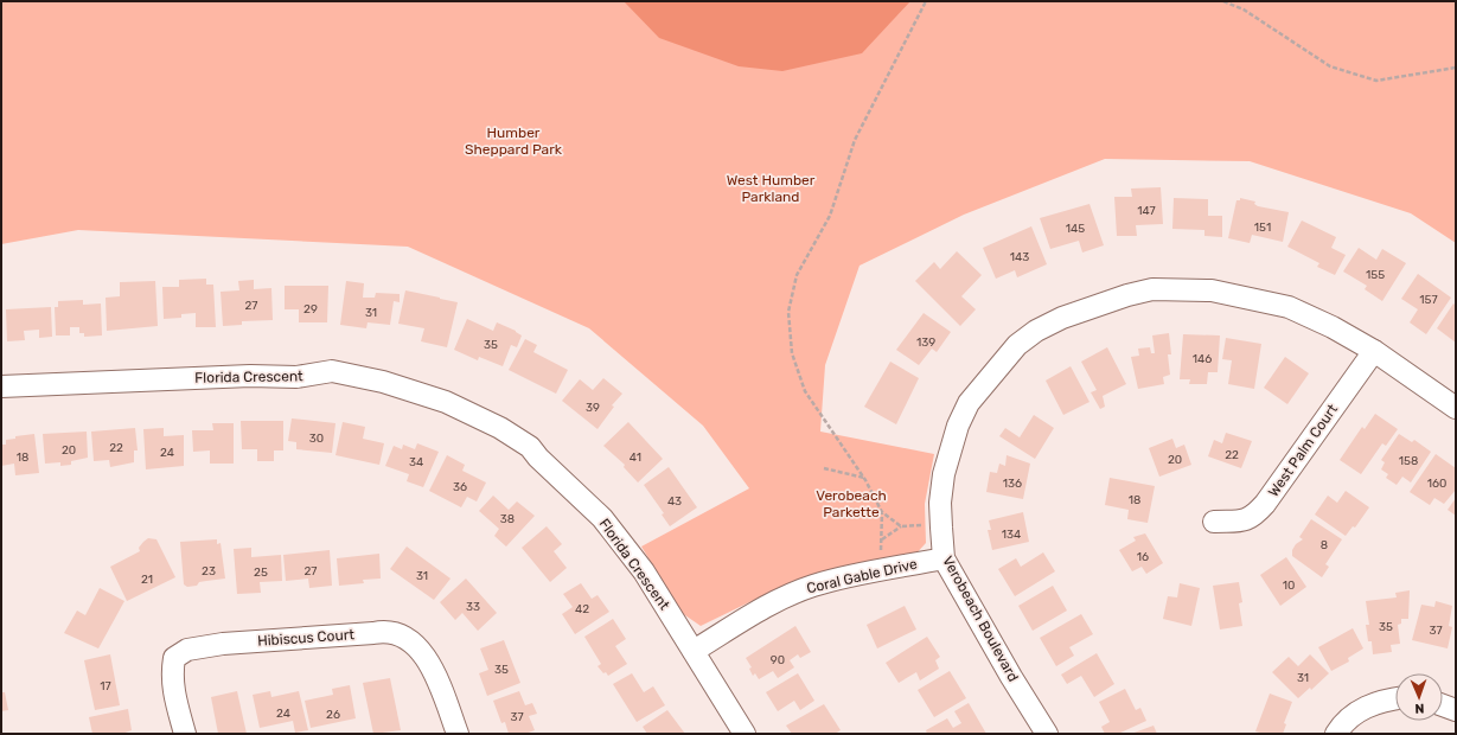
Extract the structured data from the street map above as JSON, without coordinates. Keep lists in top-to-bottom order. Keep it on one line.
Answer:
{"streets":{"street":["Florida Crescent","West Palm Court","Coral Gable Drive","Verobeach Boulevard","Hibiscus Court"]},"crossings":[["Florida Crescent","Coral Gable Drive"],["West Palm Court","Verobeach Boulevard"],["Coral Gable Drive","Verobeach Boulevard"]],"parks":["Humber Sheppard Park","West Humber Parkland","Verobeach Parkette"],"house_numbers":["147","151","145","143","155","157","27","29","31","139","35","146","39","30","22","20","24","22","18","41","20","158","34","136","160","36","18","43","38","134","8","16","23","27","25","31","21","10","33","42","35","37","90","35","31","17","24","26","37"],"north":"bottom"}
